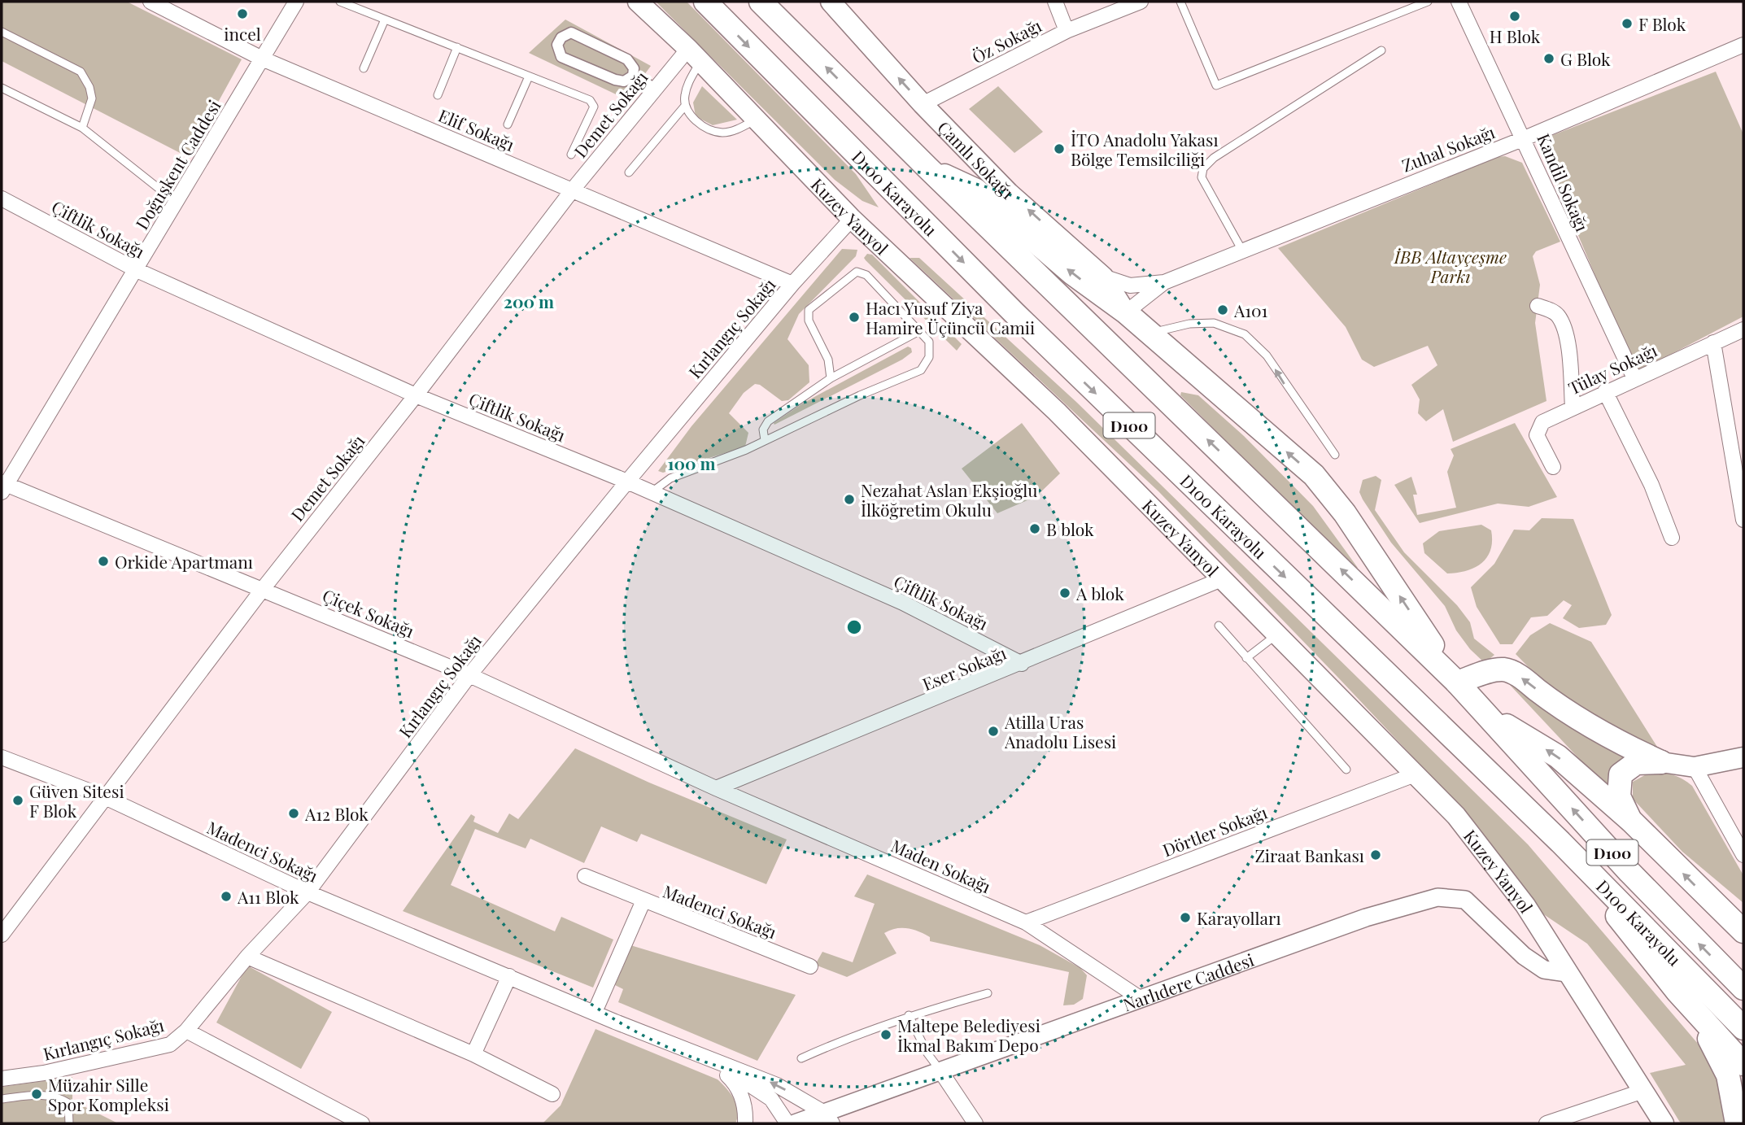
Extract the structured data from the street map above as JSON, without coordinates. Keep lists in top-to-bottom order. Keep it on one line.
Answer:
{"streets":{"highway":["D100 Karayolu","D100"],"main road":["Çamlı Sokağı","Kuzey Yanyol"],"street":["Öz Sokağı","Demet Sokağı","Elif Sokağı","Zuhal Sokağı","Doğuşkent Caddesi","Kandil Sokağı","Çiftlik Sokağı","Kırlangıç Sokağı","Tülay Sokağı","Çiçek Sokağı","Eser Sokağı","Dörtler Sokağı","Madenci Sokağı","Maden Sokağı","Narlıdere Caddesi"]},"crossings":[["Öz Sokağı","Çamlı Sokağı"],["Demet Sokağı","Elif Sokağı"],["Demet Sokağı","Kuzey Yanyol"],["Demet Sokağı","Çiftlik Sokağı"],["Demet Sokağı","Çiçek Sokağı"],["Demet Sokağı","Madenci Sokağı"],["Elif Sokağı","Doğuşkent Caddesi"],["Elif Sokağı","Kırlangıç Sokağı"],["Zuhal Sokağı","Çamlı Sokağı"],["Zuhal Sokağı","Kandil Sokağı"],["Doğuşkent Caddesi","Çiftlik Sokağı"],["Doğuşkent Caddesi","Çiçek Sokağı"],["Kandil Sokağı","Tülay Sokağı"],["Kuzey Yanyol","Kırlangıç Sokağı"],["Kuzey Yanyol","Eser Sokağı"],["Kuzey Yanyol","Dörtler Sokağı"],["Kuzey Yanyol","Narlıdere Caddesi"],["Çiftlik Sokağı","Kırlangıç Sokağı"],["Çiftlik Sokağı","Eser Sokağı"],["Kırlangıç Sokağı","Çiçek Sokağı"],["Kırlangıç Sokağı","Madenci Sokağı"],["Çiçek Sokağı","Eser Sokağı"],["Çiçek Sokağı","Maden Sokağı"],["Eser Sokağı","Maden Sokağı"],["Dörtler Sokağı","Maden Sokağı"],["Maden Sokağı","Narlıdere Caddesi"]],"one_way":["Çamlı Sokağı"],"parks":["İBB Altayçeşme Parkı"],"places":["incel","H Blok","F Blok","G Blok","İTO Anadolu Yakası Bölge Temsilciliği","A101","Hacı Yusuf Ziya Hamire Üçüncü Camii","Nezahat Aslan Ekşioğlu İlköğretim Okulu","B blok","Orkide Apartmanı","A blok","Atilla Uras Anadolu Lisesi","Güven Sitesi F Blok","A12 Blok","Ziraat Bankası","A11 Blok","Karayolları","Maltepe Belediyesi İkmal Bakım Depo","Müzahir Sille Spor Kompleksi"],"rings":["200 m","100 m"]}
